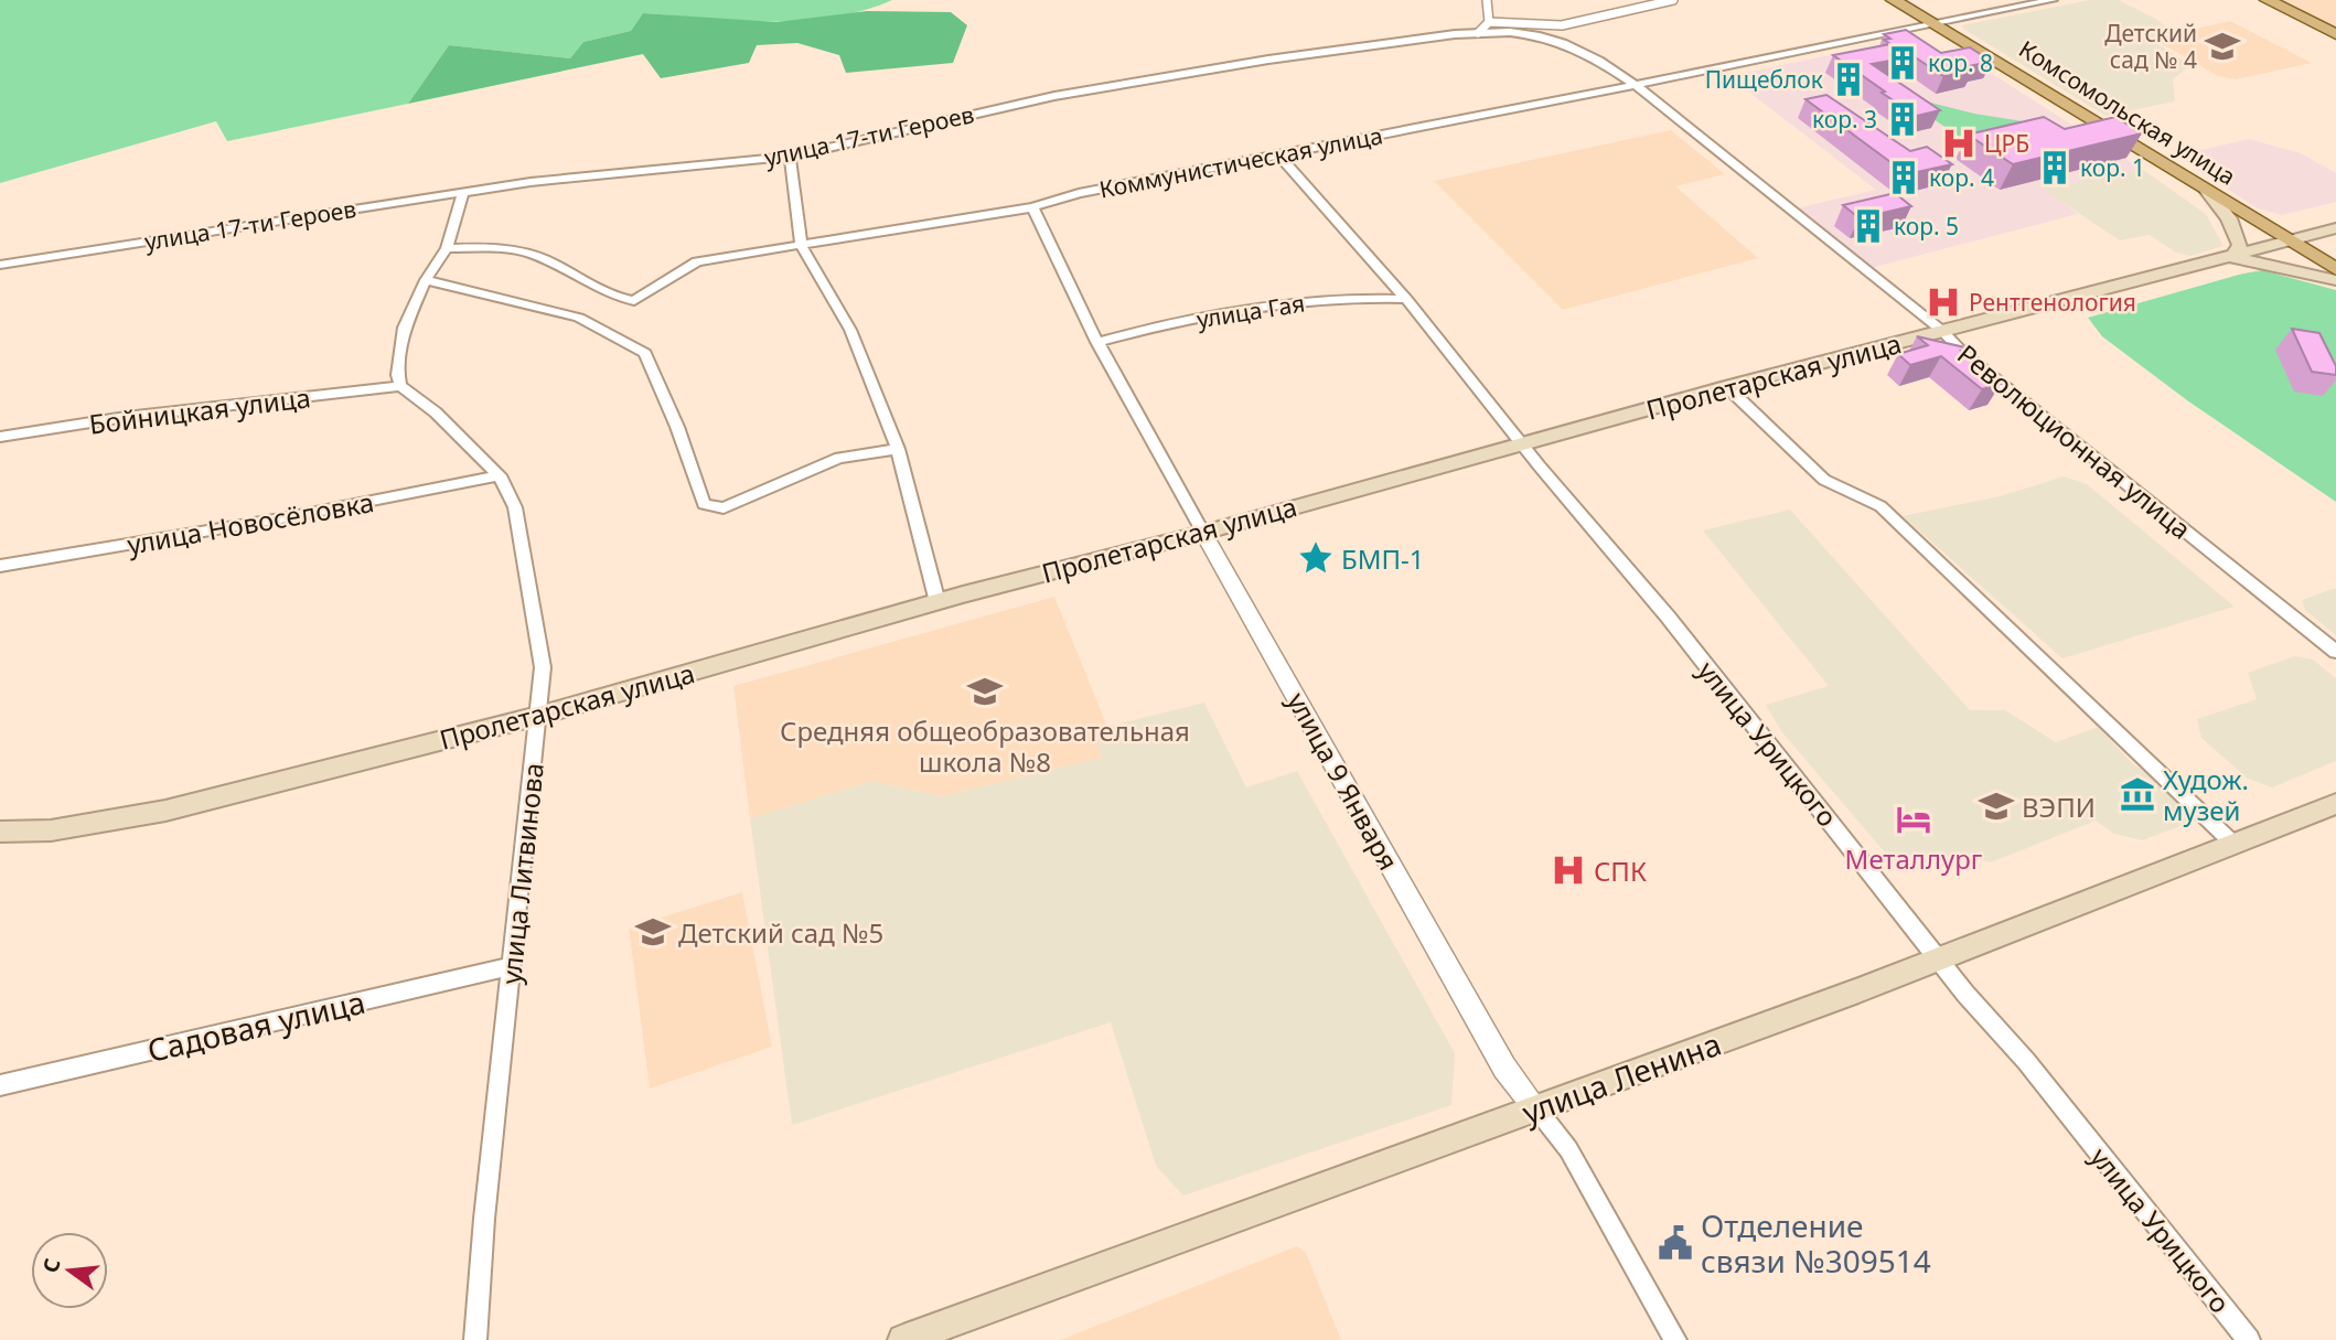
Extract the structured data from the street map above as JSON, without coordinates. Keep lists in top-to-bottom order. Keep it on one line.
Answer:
{"streets":{"main road":["Комсомольская улица","Пролетарская улица","улица Ленина"],"street":["улица 17-ти Героев","Коммунистическая улица","улица Гая","Бойницкая улица","Революционная улица","улица Новосёловка","улица Урицкого","улица 9 Января","улица Литвинова","Садовая улица"]},"crossings":[["Комсомольская улица","Коммунистическая улица"],["Комсомольская улица","Пролетарская улица"],["улица 17-ти Героев","Коммунистическая улица"],["улица 17-ти Героев","Революционная улица"],["Коммунистическая улица","Революционная улица"],["Коммунистическая улица","улица Урицкого"],["Коммунистическая улица","улица 9 Января"],["улица Гая","улица Урицкого"],["улица Гая","улица 9 Января"],["Пролетарская улица","Революционная улица"],["Пролетарская улица","улица Урицкого"],["Пролетарская улица","улица 9 Января"],["Пролетарская улица","улица Литвинова"],["Бойницкая улица","улица Литвинова"],["улица Новосёловка","улица Литвинова"],["улица Урицкого","улица Ленина"],["улица 9 Января","улица Ленина"],["улица Литвинова","Садовая улица"]],"places":{"school or university":["Детский сад № 4","Средняя общеобразовательная школа №8","ВЭПИ","Детский сад №5"],"building":["кор. 8","Пищеблок","кор. 3","кор. 1","кор. 4","кор. 5"],"hospital":["ЦРБ","Рентгенология","СПК"],"place":["БМП-1"],"museum":["Худож. музей"],"hotel":["Металлург"],"public building":["Отделение связи №309514"]},"north":"left"}
